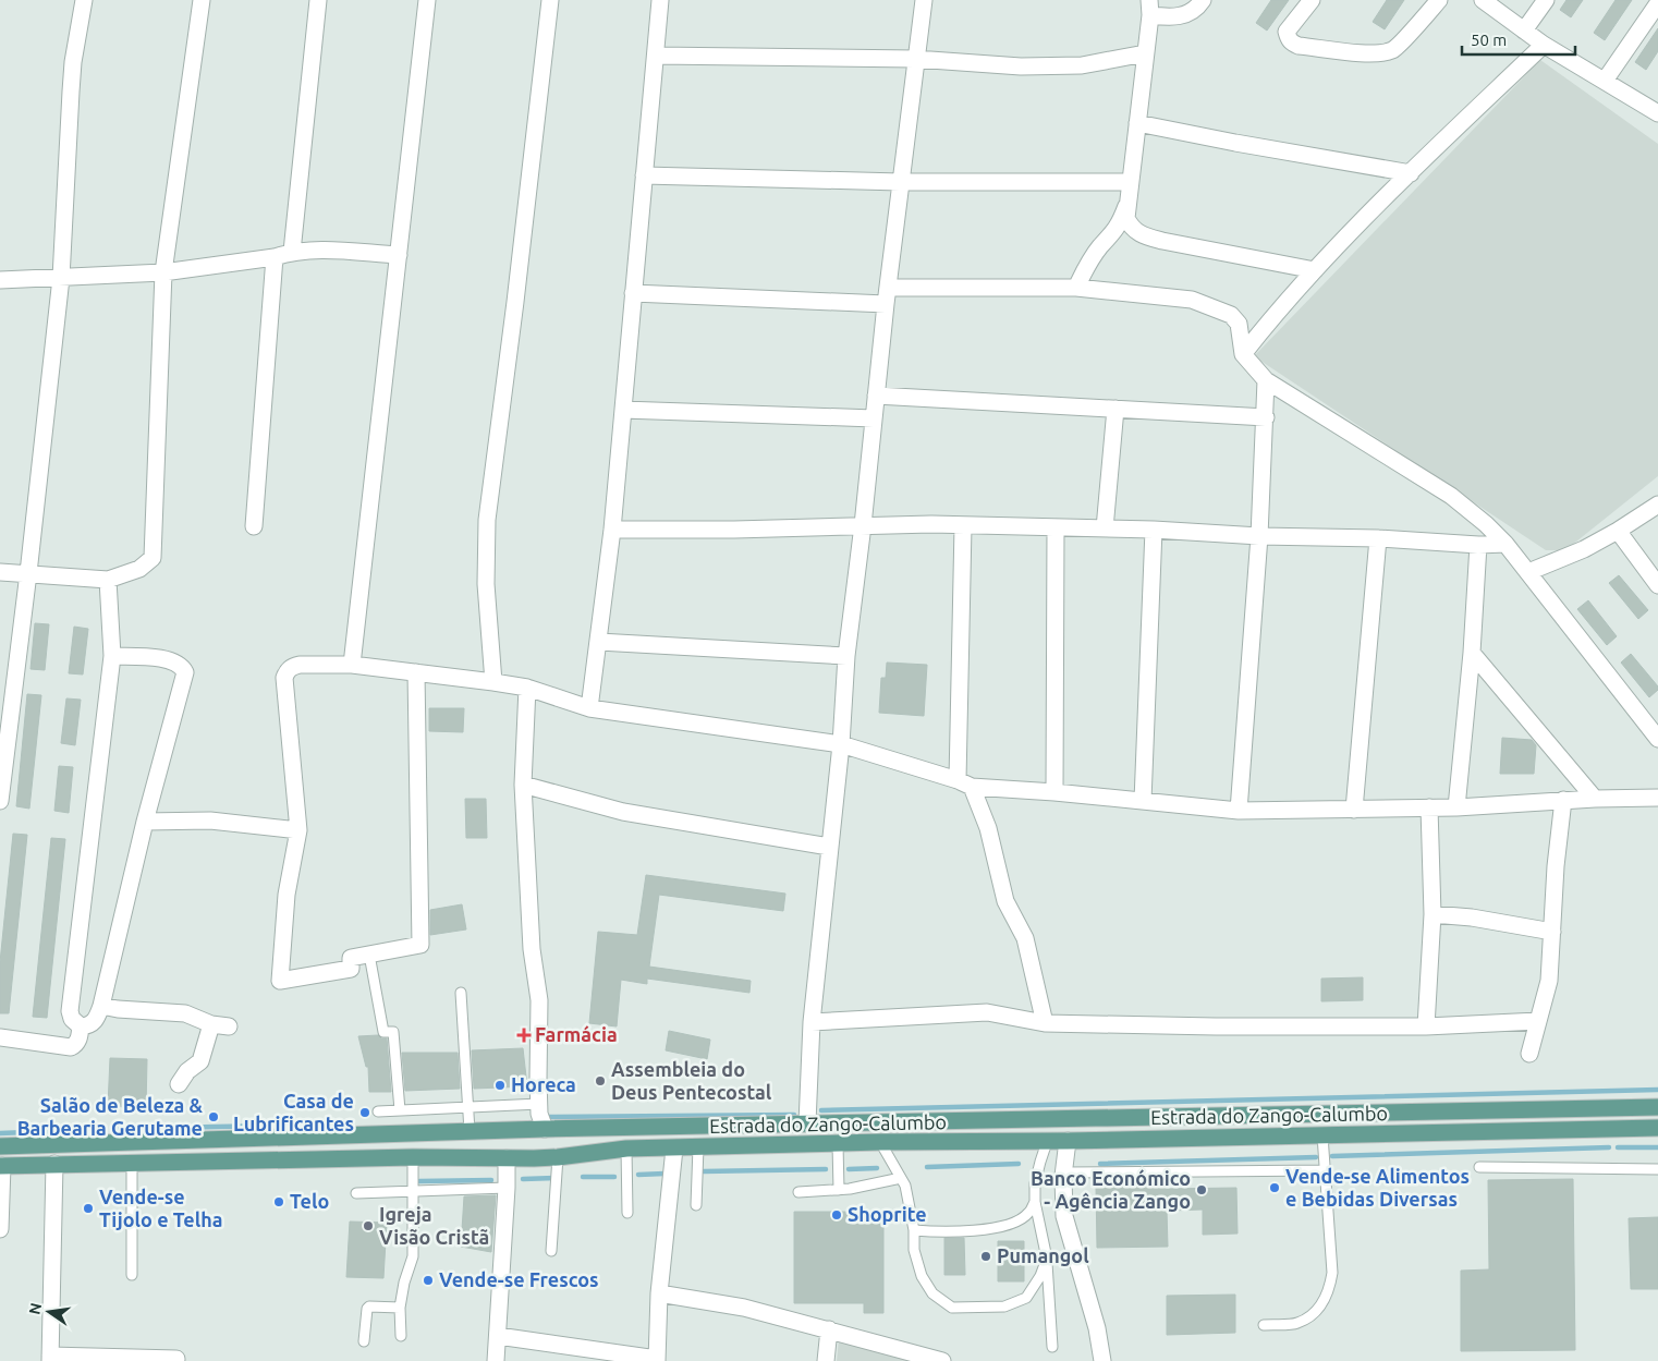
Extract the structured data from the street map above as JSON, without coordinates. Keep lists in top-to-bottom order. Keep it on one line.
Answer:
{"streets":{"main road":["Estrada do Zango-Calumbo"]},"places":{"health":["Farmácia"],"other":["Assembleia do Deus Pentecostal","Horeca","Casa de Lubrificantes","Salão de Beleza & Barbearia Gerutame","Vende-se Alimentos e Bebidas Diversas","Banco Económico - Agência Zango","Telo","Vende-se Tijolo e Telha","Shoprite","Igreja Visão Cristã","Pumangol","Vende-se Frescos"]},"scale_bar":"50 m","north":"left"}
